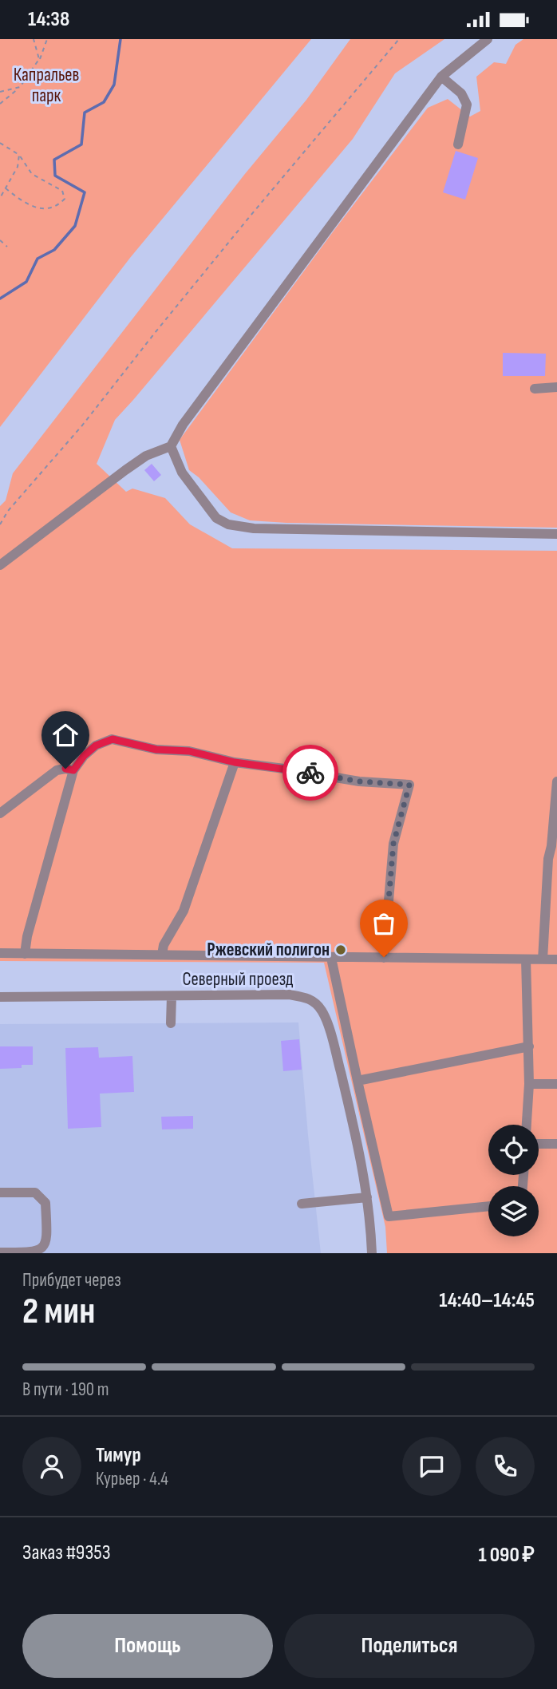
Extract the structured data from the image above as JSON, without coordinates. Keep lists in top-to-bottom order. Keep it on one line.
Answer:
{"streets":{"street":["Северный проезд"]},"parks":["Капральев парк"],"places":["Ржевский полигон"],"page":{"status":"14:38","heading":["2 мин","Прибудет через","14:40–14:45"],"panel":["Тимур","Курьер · 4.4","Заказ #9353","1 090 ₽"],"bar":"В пути · 190 m","buttons":["Помощь","Поделиться"]}}
